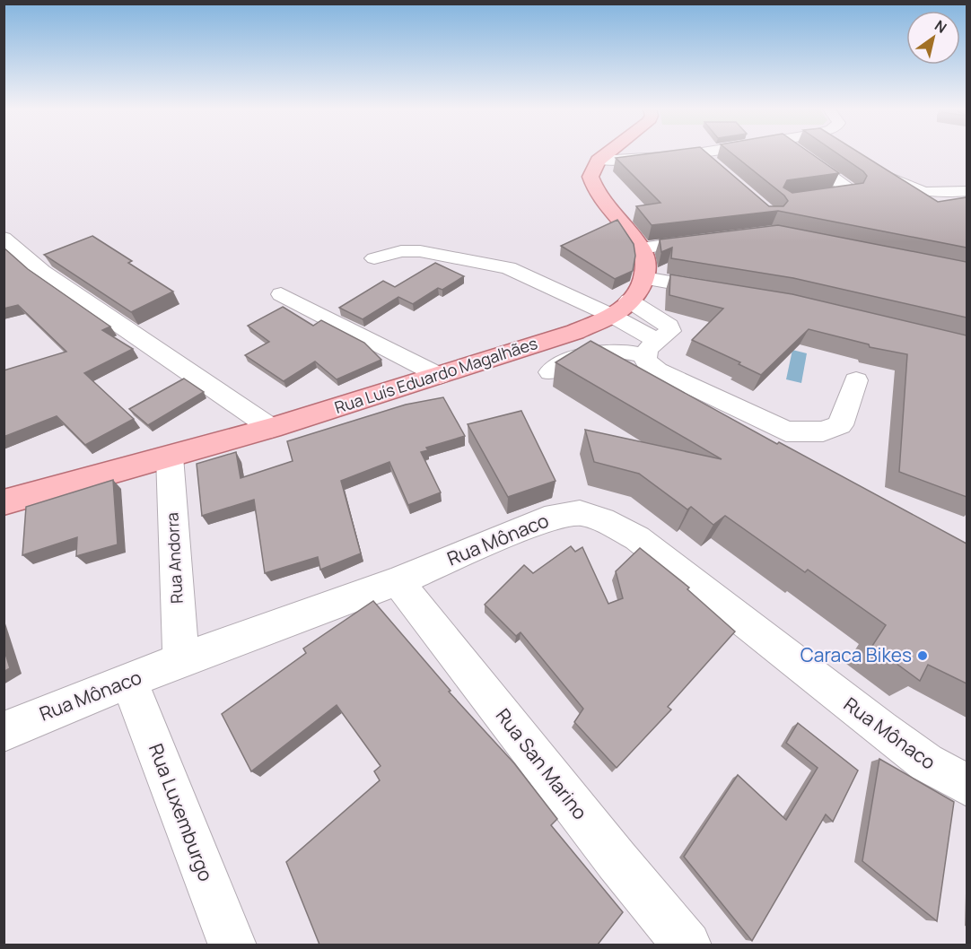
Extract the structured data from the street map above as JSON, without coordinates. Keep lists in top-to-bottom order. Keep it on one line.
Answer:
{"streets":{"main road":["Rua Luís Eduardo Magalhães"],"street":["Rua Mônaco","Rua Andorra","Rua San Marino","Rua Luxemburgo"]},"crossings":[["Rua Luís Eduardo Magalhães","Rua Andorra"],["Rua Mônaco","Rua Andorra"],["Rua Mônaco","Rua San Marino"],["Rua Mônaco","Rua Luxemburgo"]],"places":["Caraca Bikes"],"north":"top right"}
